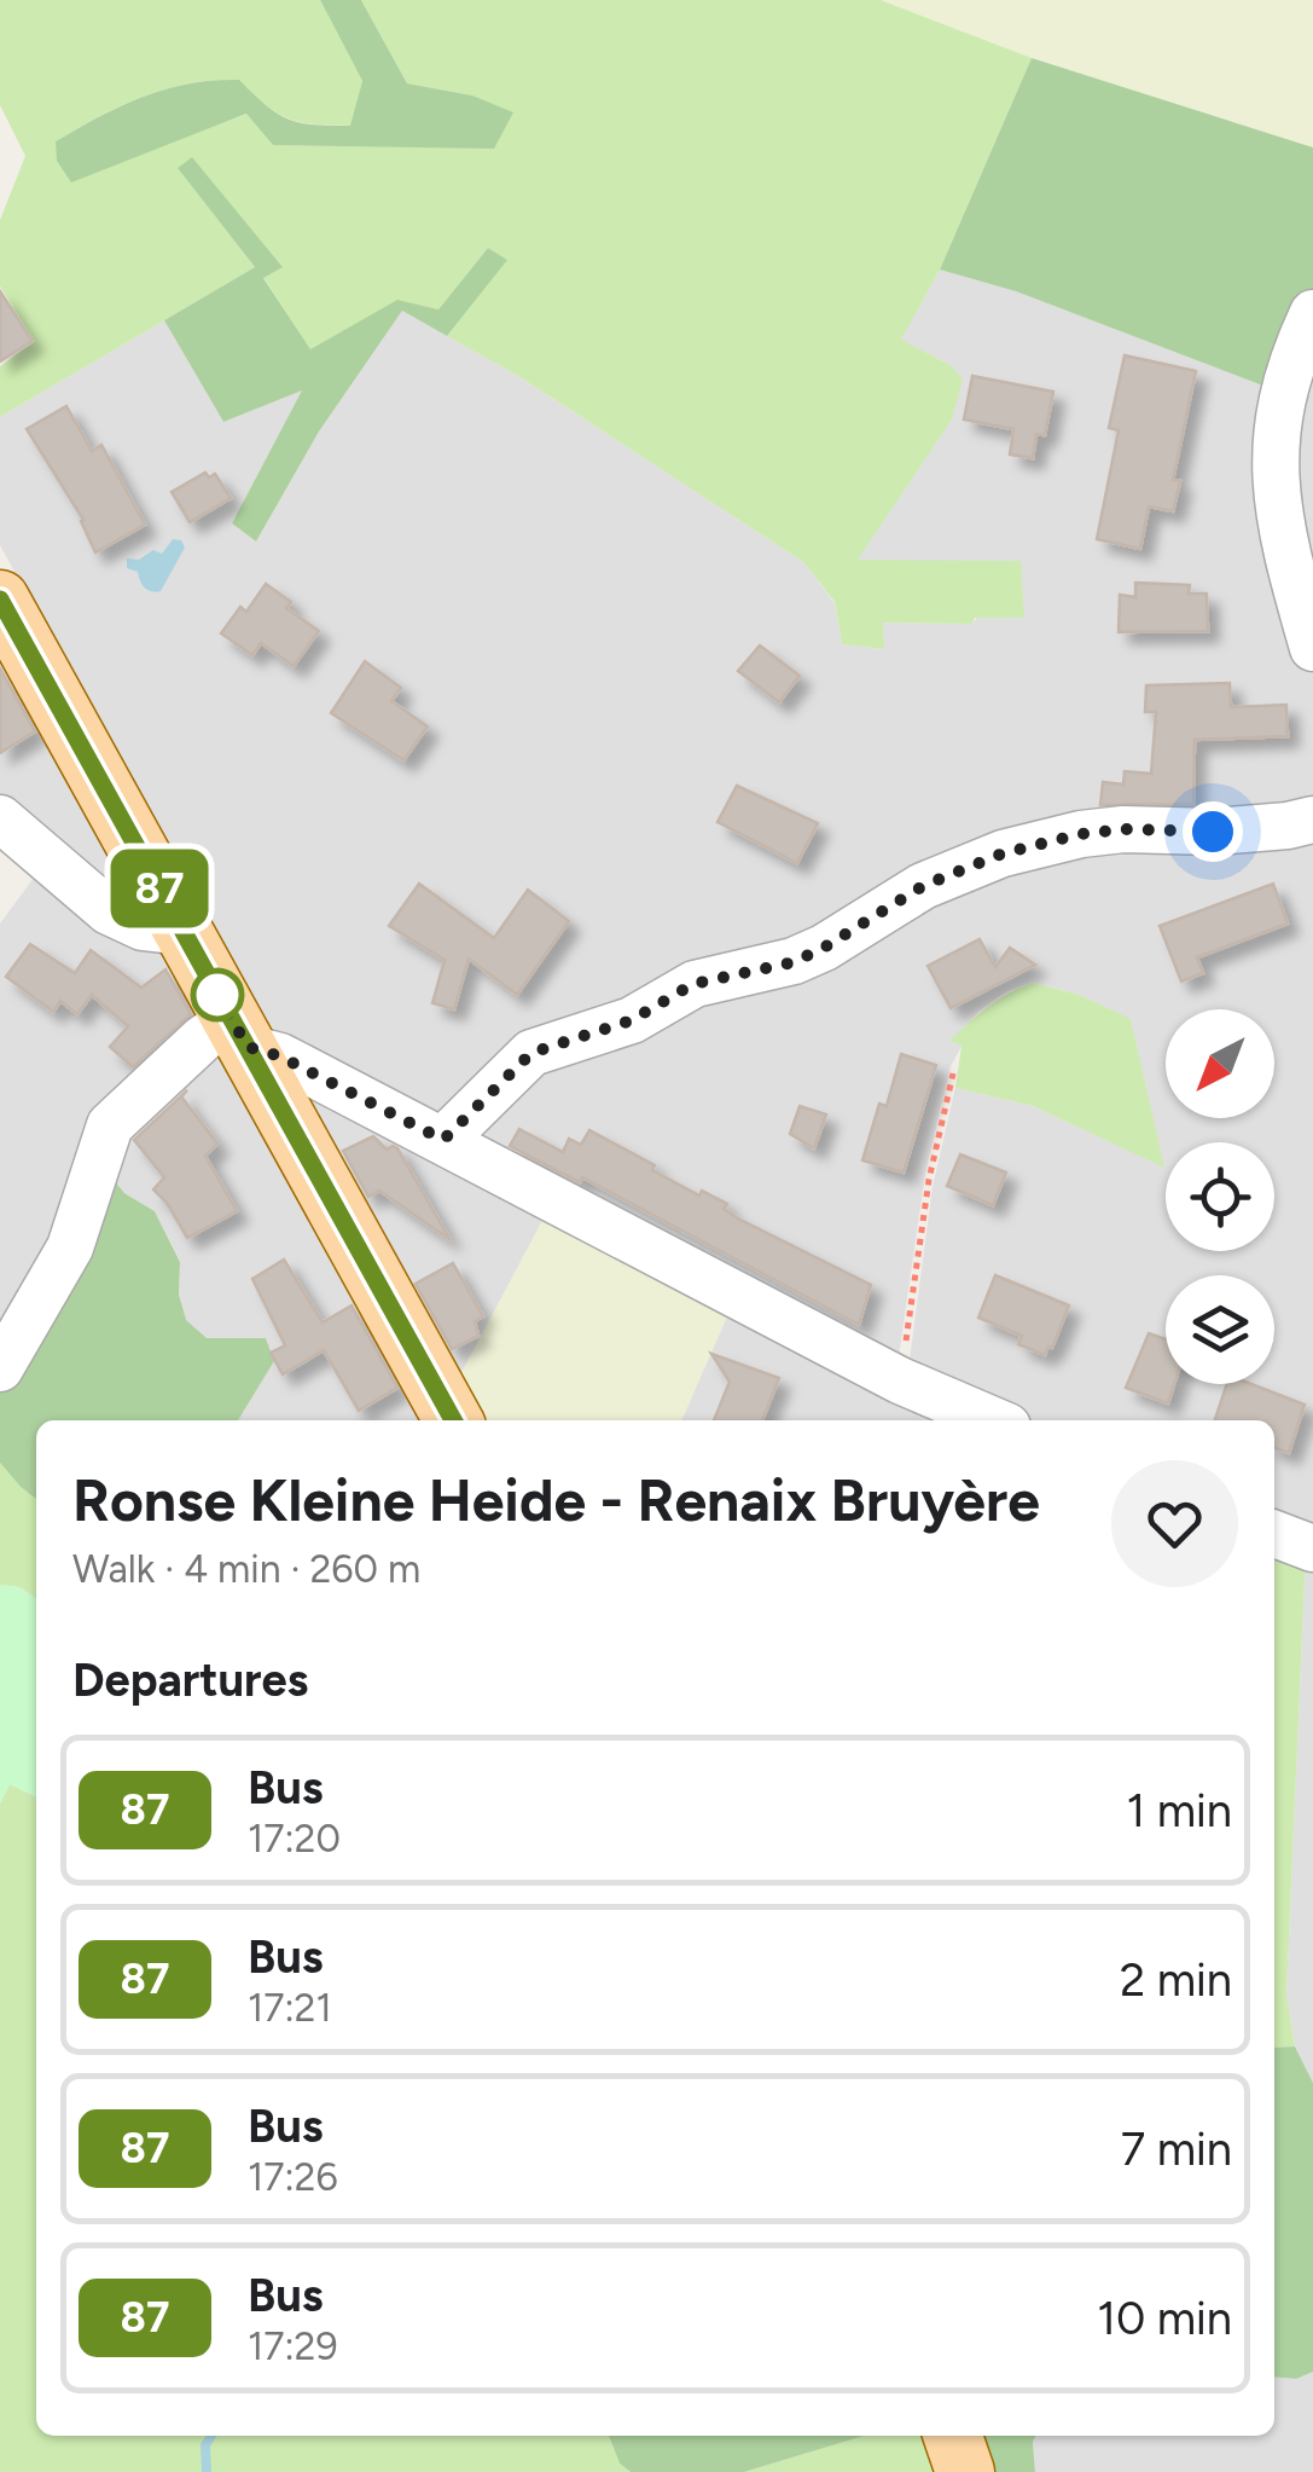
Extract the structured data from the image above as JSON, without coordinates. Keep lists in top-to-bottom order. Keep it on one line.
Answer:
{"lines":["bus line 87"],"north":"bottom left","page":{"on_map":"87","heading":[["Ronse Kleine Heide - Renaix Bruyère","Walk · 4 min · 260 m"],"Departures"],"list":[{"mark":"87","name":"Bus","note":"17:20","value":"1 min"},{"mark":"87","name":"Bus","note":"17:21","value":"2 min"},{"mark":"87","name":"Bus","note":"17:26","value":"7 min"},{"mark":"87","name":"Bus","note":"17:29","value":"10 min"}]}}
